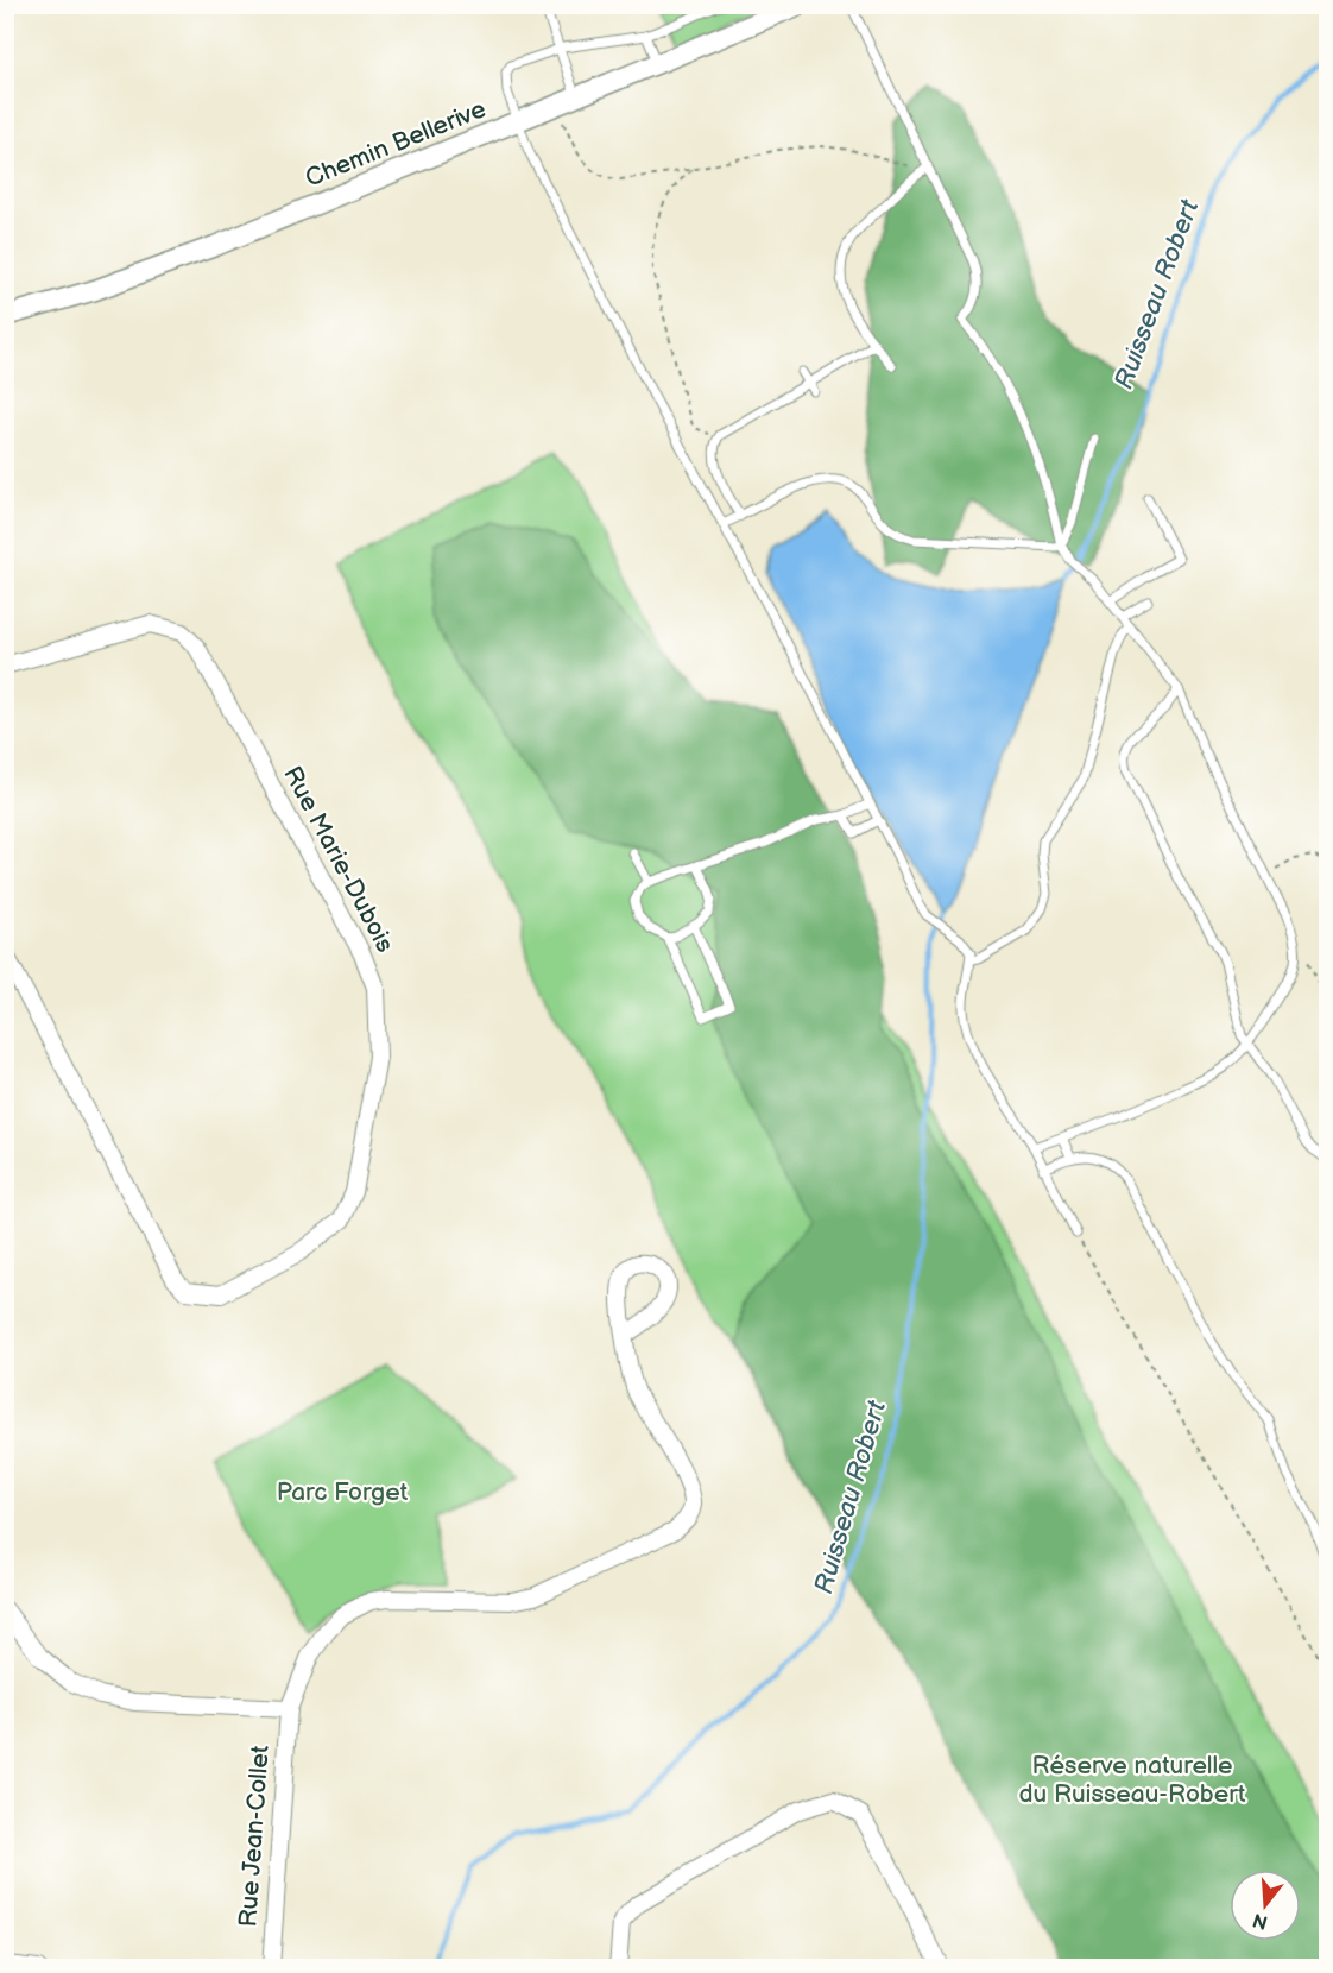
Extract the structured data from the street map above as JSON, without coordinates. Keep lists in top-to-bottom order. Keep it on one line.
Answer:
{"streets":{"street":["Chemin Bellerive","Rue Marie-Dubois","Rue Jean-Collet"]},"water":["Ruisseau Robert"],"parks":["Parc Forget","Réserve naturelle du Ruisseau-Robert"],"north":"bottom"}
